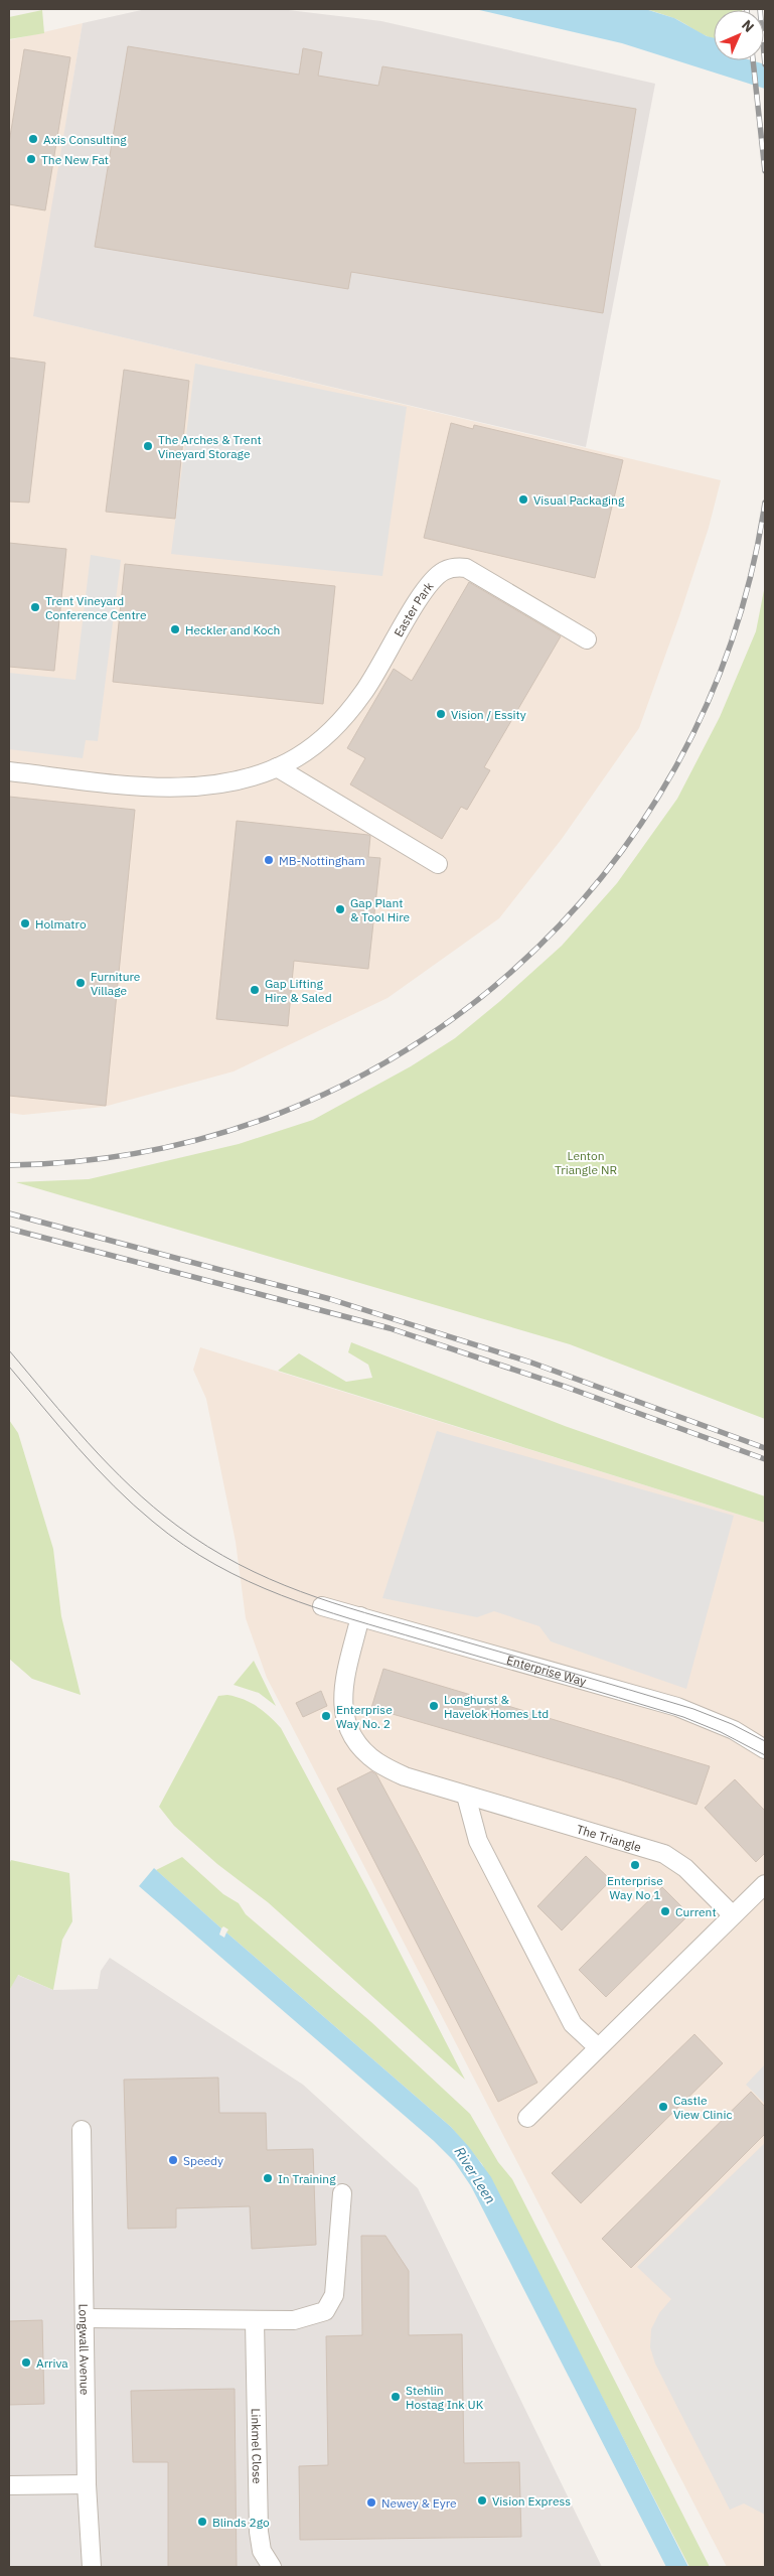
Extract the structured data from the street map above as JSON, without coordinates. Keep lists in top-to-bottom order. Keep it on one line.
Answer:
{"streets":{"street":["Easter Park","Enterprise Way","The Triangle","Longwall Avenue","Linkmel Close"]},"crossings":[["Enterprise Way","The Triangle"]],"water":["River Leen"],"parks":["Lenton Triangle NR"],"places":["Axis Consulting","The New Fat","The Arches & Trent Vineyard Storage","Visual Packaging","Trent Vineyard Conference Centre","Heckler and Koch","Vision / Essity","MB-Nottingham","Gap Plant & Tool Hire","Holmatro","Furniture Village","Gap Lifting Hire & Saled","Longhurst & Havelok Homes Ltd","Enterprise Way No. 2","Enterprise Way No 1","Current","Castle View Clinic","Speedy","In Training","Arriva","Stehlin Hostag Ink UK","Vision Express","Newey & Eyre","Blinds 2go"],"north":"top right"}
